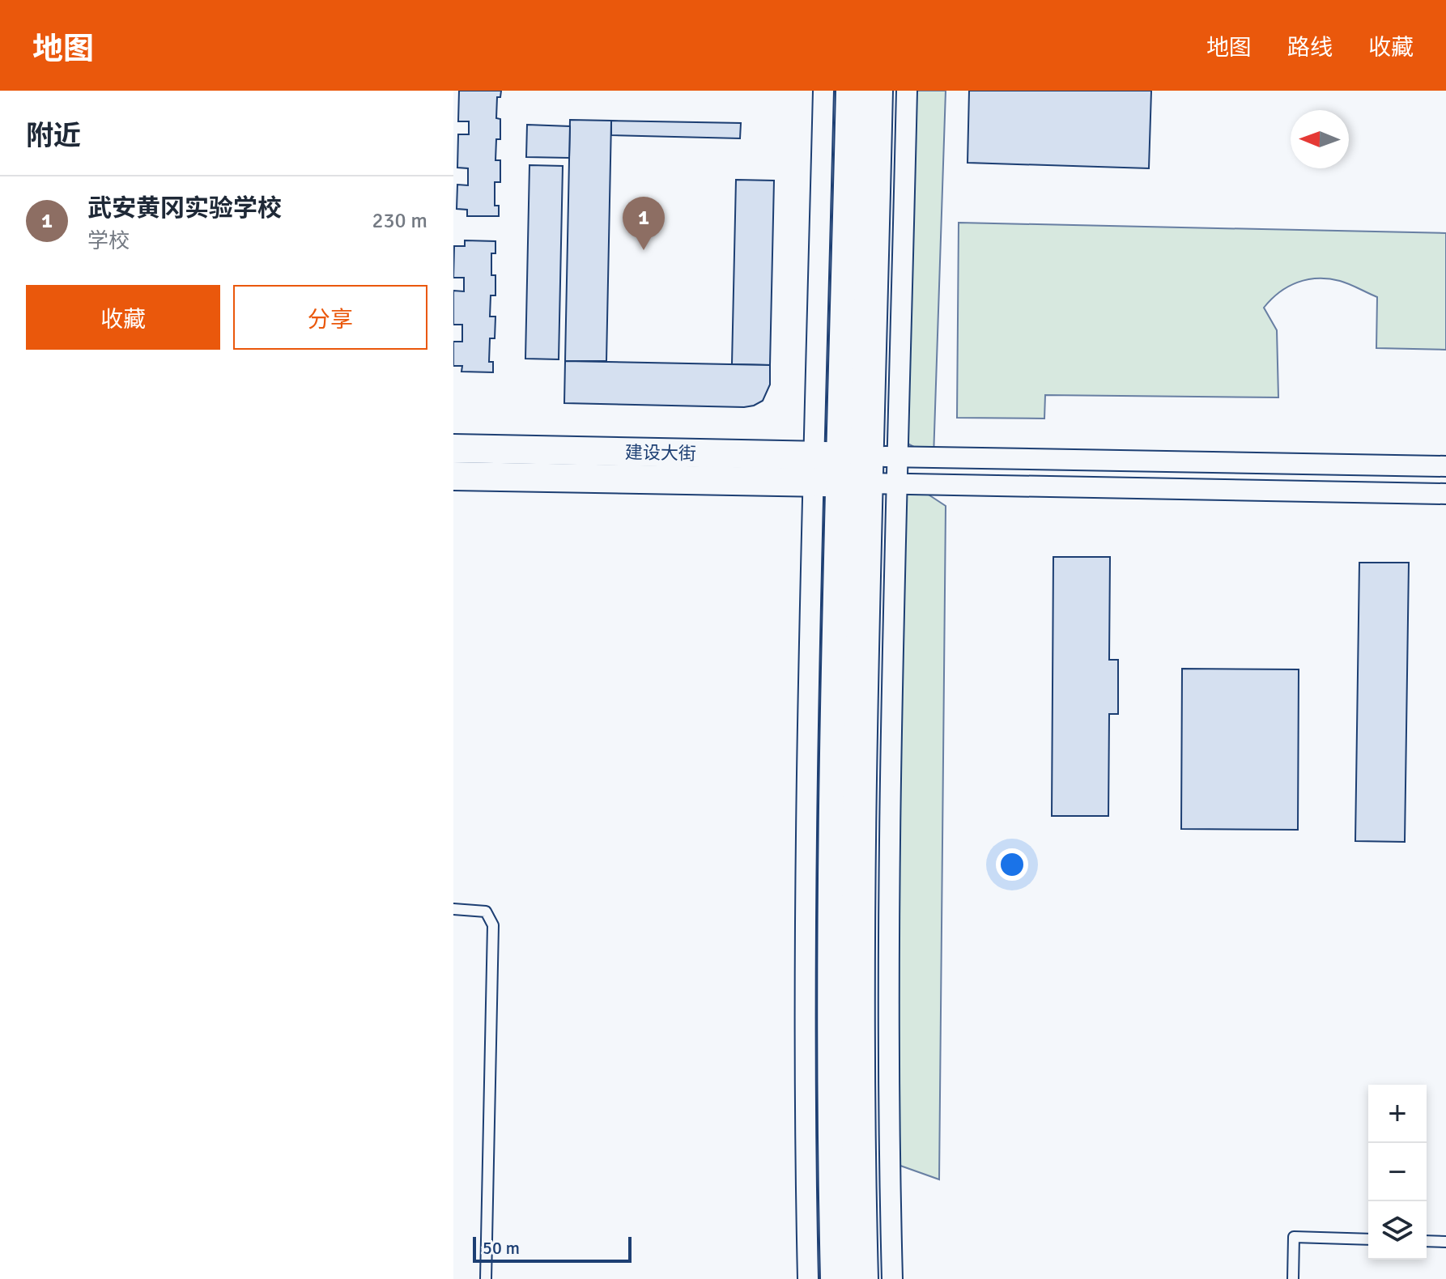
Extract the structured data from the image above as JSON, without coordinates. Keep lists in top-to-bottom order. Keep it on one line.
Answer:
{"streets":{"main road":["建设大街"]},"scale_bar":"50 m","north":"left","page":{"header":"地图","nav":["地图","路线","收藏"],"heading":"附近","list":[{"mark":"1","name":"武安黄冈实验学校","note":"学校","value":"230 m"}],"pins":"1","buttons":["收藏","分享"],"map_buttons":["+","−"],"scale":"50 m"}}
